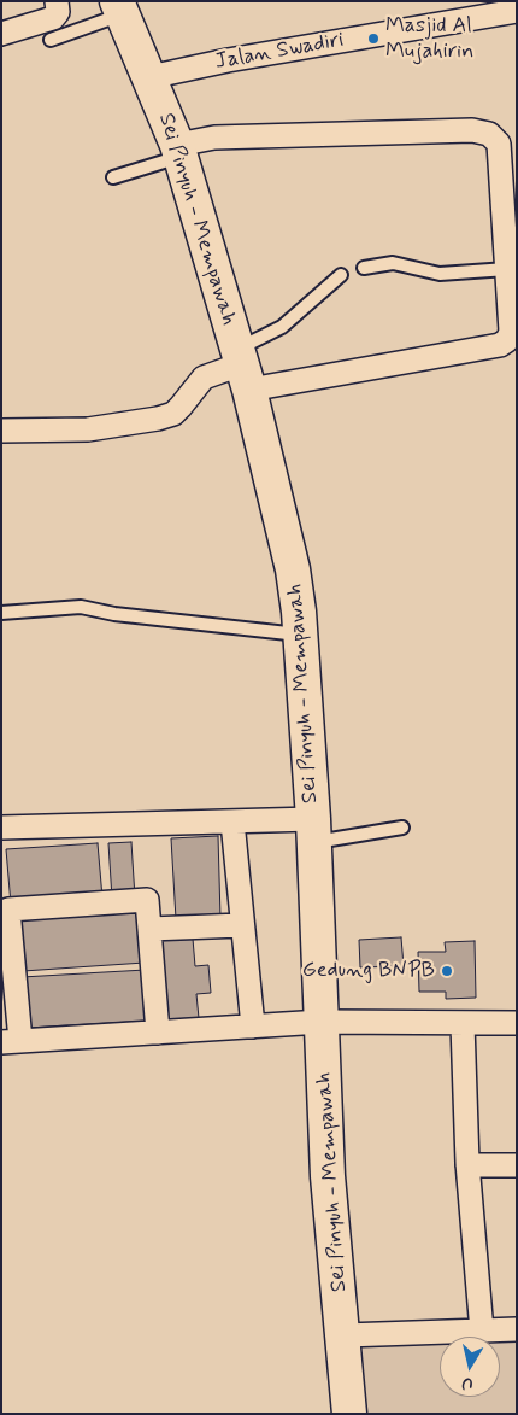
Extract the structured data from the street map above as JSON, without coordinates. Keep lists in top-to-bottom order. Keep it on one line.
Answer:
{"streets":{"highway":["Sei Pinyuh - Mempawah"],"street":["Jalan Swadiri"]},"crossings":[["Jalan Swadiri","Sei Pinyuh - Mempawah"]],"places":["Masjid Al Mujahirin","Gedung BNPB"],"north":"bottom"}
